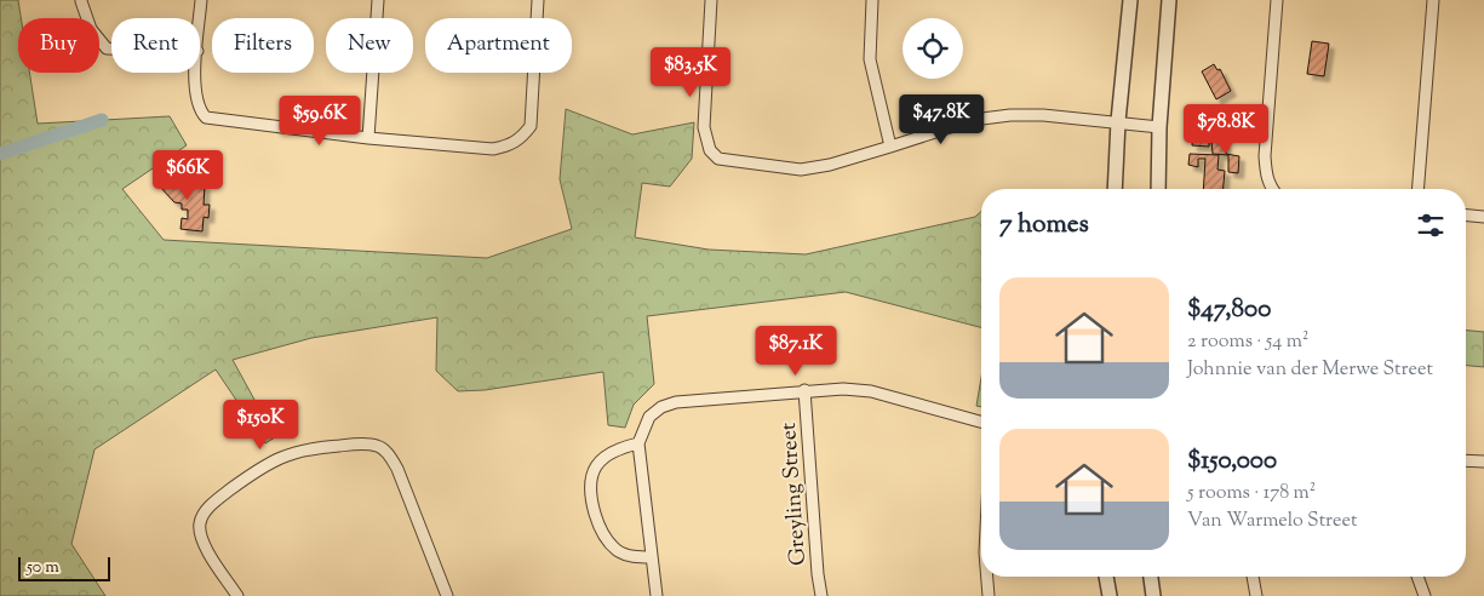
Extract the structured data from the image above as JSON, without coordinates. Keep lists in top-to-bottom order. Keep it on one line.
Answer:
{"streets":{"street":["Greyling Street"]},"scale_bar":"50 m","page":{"chip":["Buy","Rent","Filters","New","Apartment"],"price":["$83.5K","$47.8K","$59.6K","$78.8K","$66K","$87.1K","$150K"],"heading":"7 homes","list":[{"name":"$47,800","note":"2 rooms · 54 m² · Johnnie van der Merwe Street"},{"name":"$150,000","note":"5 rooms · 178 m² · Van Warmelo Street"}],"scale":"50 m"}}
